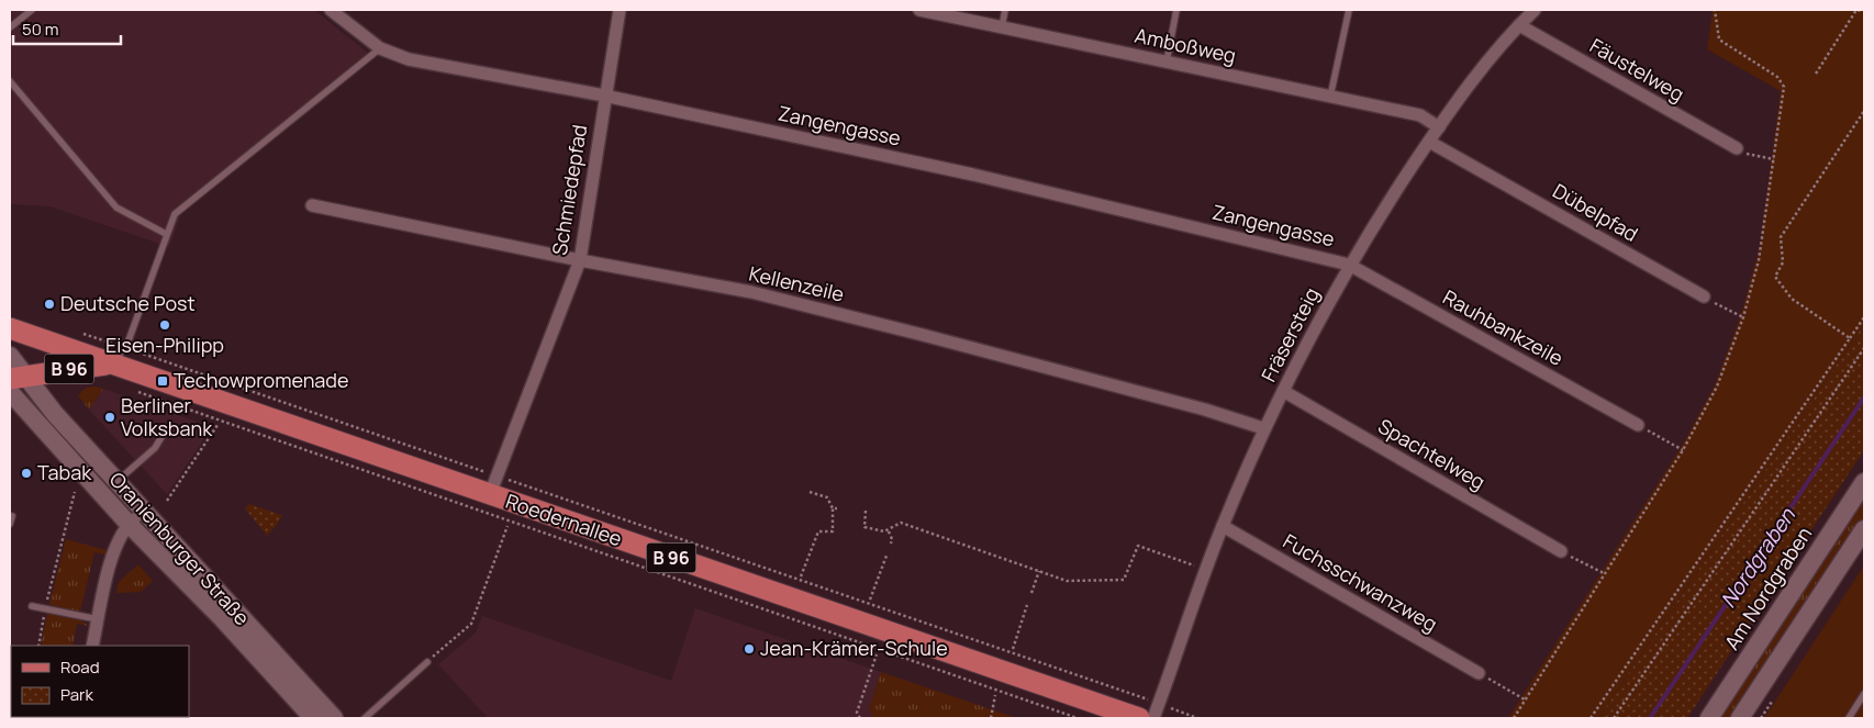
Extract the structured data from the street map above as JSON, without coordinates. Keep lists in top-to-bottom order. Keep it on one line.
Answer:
{"streets":{"main road":["B 96","Roedernallee","Oranienburger Straße","Am Nordgraben"],"street":["Amboßweg","Fäustelweg","Zangengasse","Schmiedepfad","Dübelpfad","Kellenzeile","Rauhbankzeile","Fräsersteig","Spachtelweg","Fuchsschwanzweg"]},"crossings":[["Amboßweg","Fräsersteig"],["Fäustelweg","Fräsersteig"],["Zangengasse","Schmiedepfad"],["Zangengasse","Rauhbankzeile"],["Zangengasse","Fräsersteig"],["Schmiedepfad","Kellenzeile"],["Schmiedepfad","Roedernallee"],["Dübelpfad","Fräsersteig"],["Kellenzeile","Fräsersteig"],["Rauhbankzeile","Fräsersteig"],["Fräsersteig","Spachtelweg"],["Fräsersteig","Fuchsschwanzweg"],["Roedernallee","Oranienburger Straße"]],"water":["Nordgraben"],"places":{"other":["Deutsche Post","Eisen-Philipp","Berliner Volksbank","Tabak","Jean-Krämer-Schule"],"transit":["Techowpromenade"]},"legend":["Road","Park"],"scale_bar":"50 m"}
